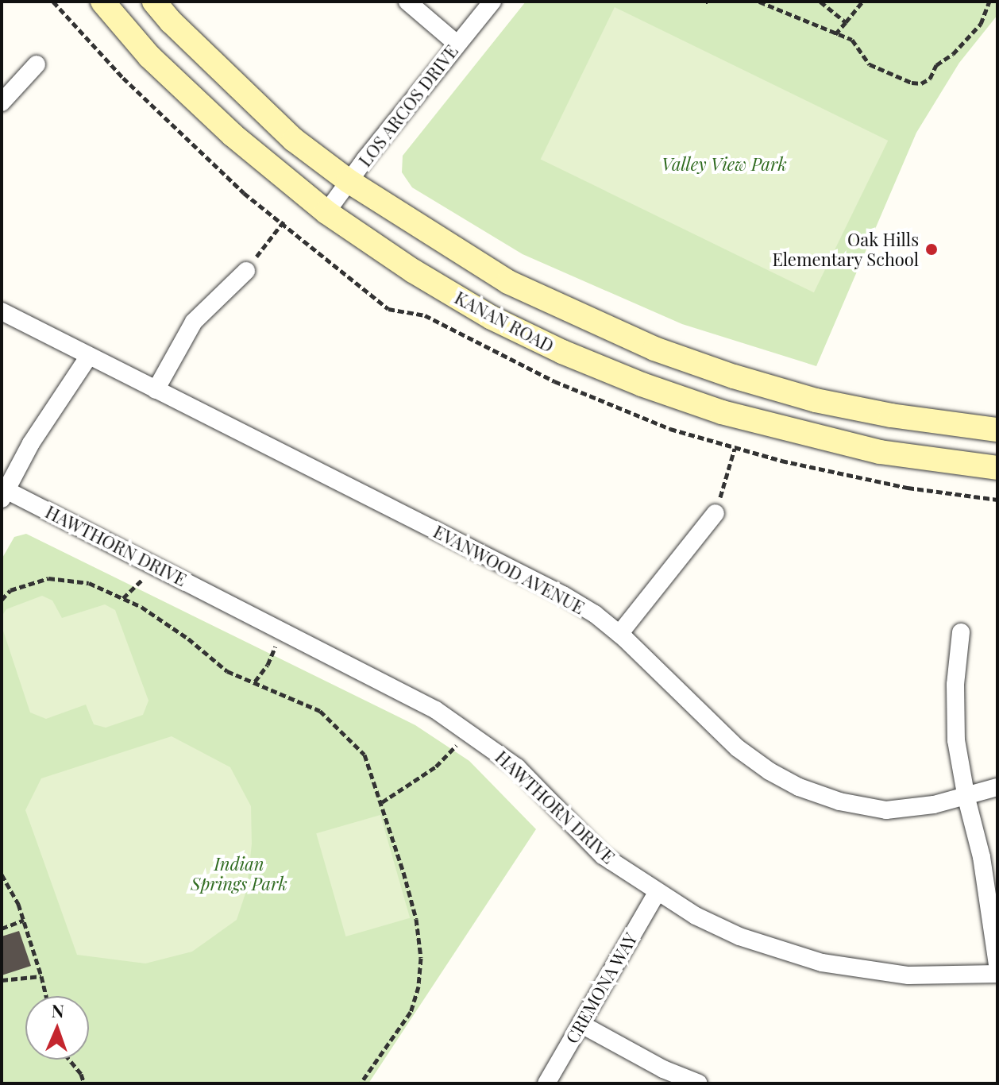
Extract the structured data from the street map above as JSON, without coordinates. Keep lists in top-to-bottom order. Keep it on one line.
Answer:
{"streets":{"main road":["KANAN ROAD"],"street":["LOS ARCOS DRIVE","HAWTHORN DRIVE","EVANWOOD AVENUE","CREMONA WAY"]},"crossings":[["LOS ARCOS DRIVE","KANAN ROAD"],["HAWTHORN DRIVE","CREMONA WAY"]],"parks":["Valley View Park","Indian Springs Park"],"places":["Oak Hills Elementary School"],"north":"top"}
